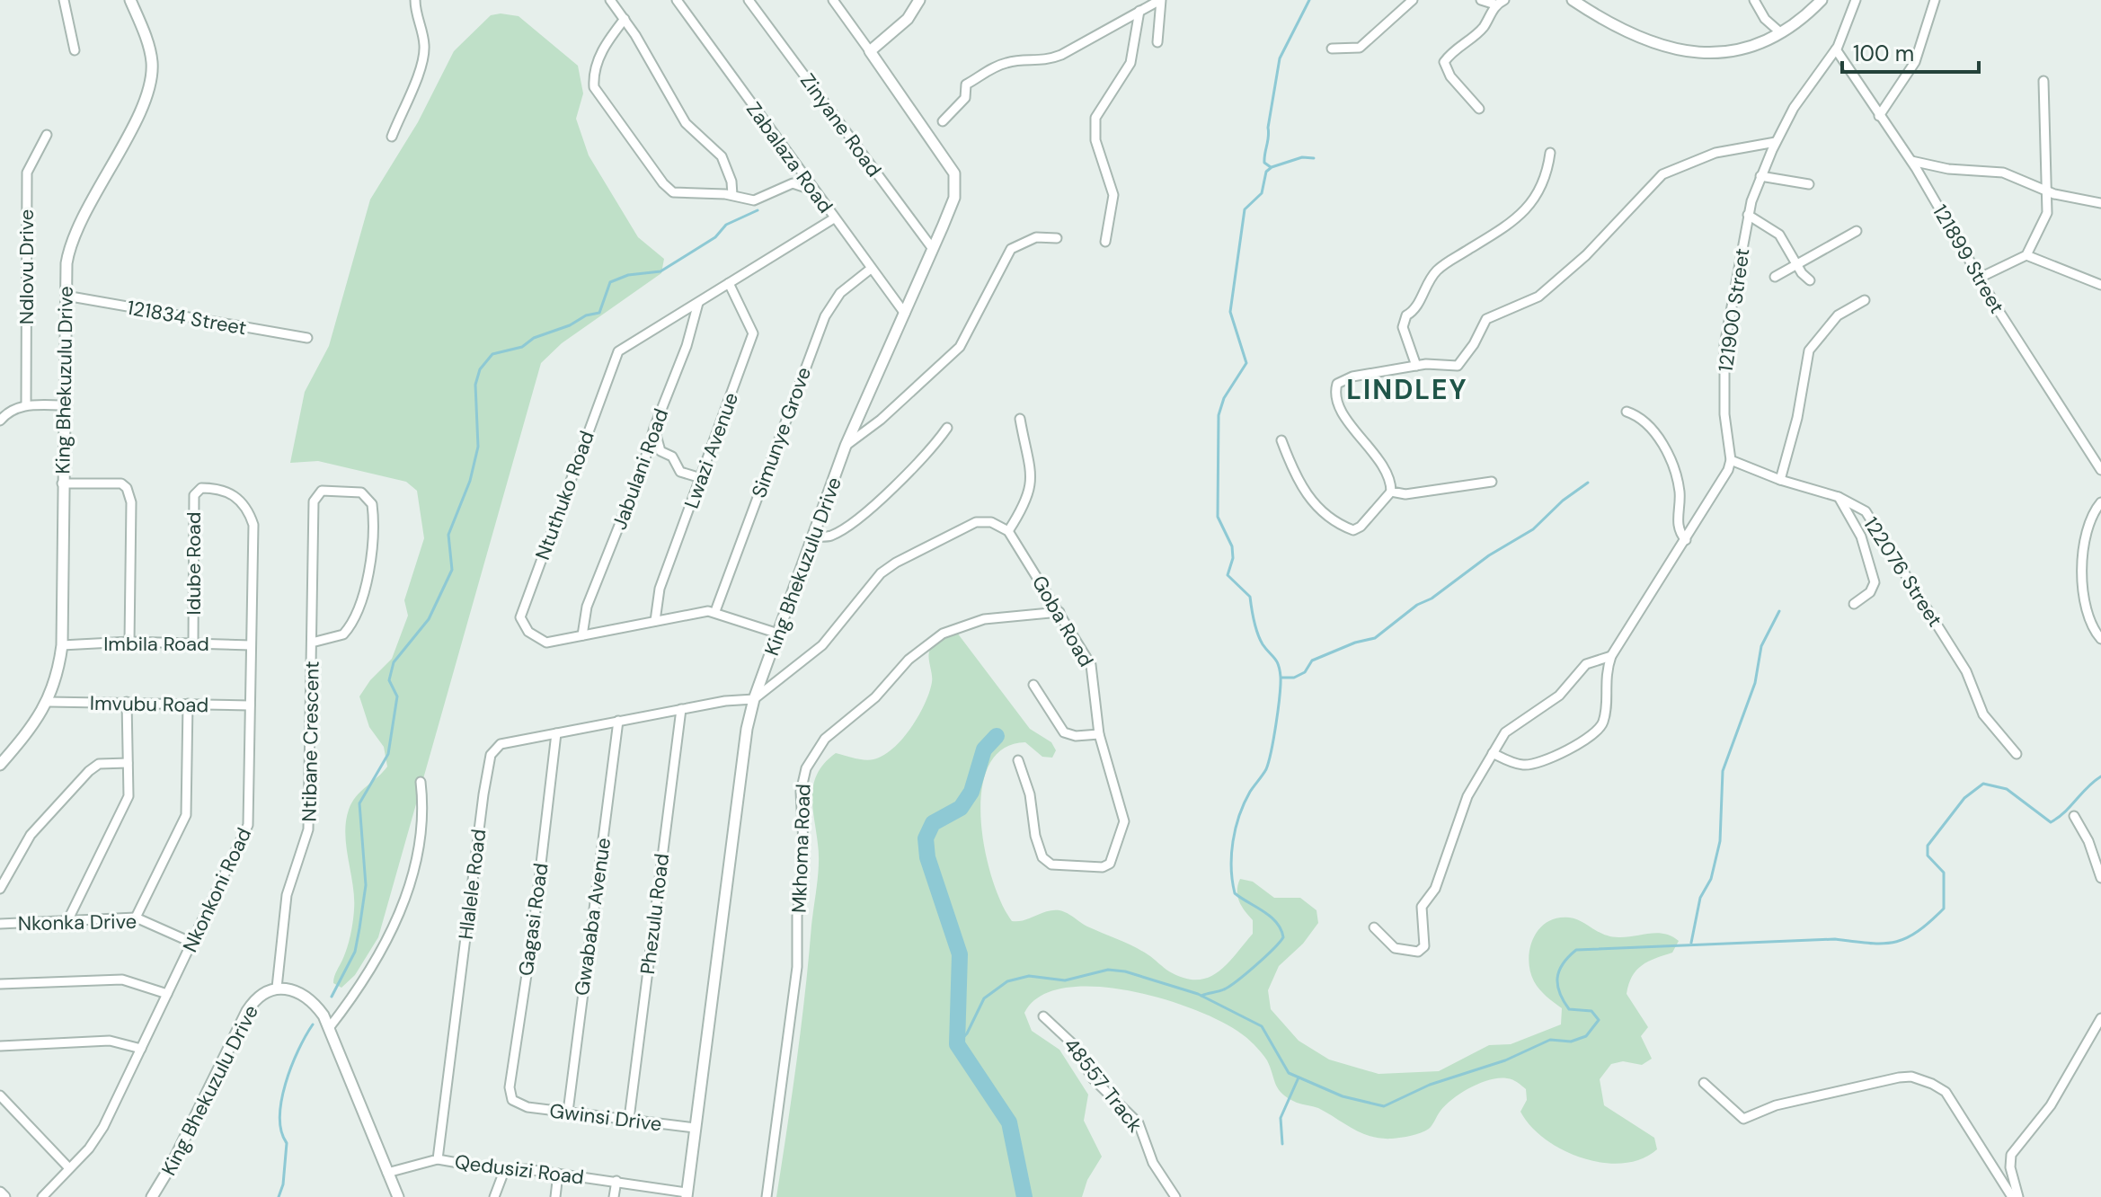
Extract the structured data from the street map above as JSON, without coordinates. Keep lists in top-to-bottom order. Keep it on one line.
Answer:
{"streets":{"street":["Zinyane Road","Zabalaza Road","121899 Street","Ndlovu Drive","121900 Street","121834 Street","King Bhekuzulu Drive","Simunye Grove","Lwazi Avenue","Jabulani Road","Ntuthuko Road","Idube Road","122076 Street","Goba Road","Imbila Road","Imvubu Road","Ntibane Crescent","Mkhoma Road","Hlalele Road","Nkonkoni Road","Phezulu Road","Gwababa Avenue","Gagasi Road","Nkonka Drive","48557 Track","Gwinsi Drive","Qedusizi Road"]},"crossings":[["Zinyane Road","King Bhekuzulu Drive"],["Zabalaza Road","King Bhekuzulu Drive"],["Zabalaza Road","Simunye Grove"],["Zabalaza Road","Ntuthuko Road"],["121899 Street","121900 Street"],["121900 Street","122076 Street"],["121834 Street","King Bhekuzulu Drive"],["King Bhekuzulu Drive","Ntuthuko Road"],["King Bhekuzulu Drive","Imbila Road"],["King Bhekuzulu Drive","Imvubu Road"],["King Bhekuzulu Drive","Ntibane Crescent"],["King Bhekuzulu Drive","Hlalele Road"],["King Bhekuzulu Drive","Gwinsi Drive"],["King Bhekuzulu Drive","Qedusizi Road"],["Simunye Grove","Ntuthuko Road"],["Lwazi Avenue","Ntuthuko Road"],["Jabulani Road","Ntuthuko Road"],["Idube Road","Imbila Road"],["Idube Road","Nkonkoni Road"],["Goba Road","Mkhoma Road"],["Imbila Road","Nkonkoni Road"],["Imvubu Road","Nkonkoni Road"],["Hlalele Road","Phezulu Road"],["Hlalele Road","Gwababa Avenue"],["Hlalele Road","Gagasi Road"],["Hlalele Road","Qedusizi Road"],["Nkonkoni Road","Nkonka Drive"],["Phezulu Road","Gwinsi Drive"],["Gwababa Avenue","Gwinsi Drive"],["Gagasi Road","Gwinsi Drive"]],"districts":["LINDLEY"],"scale_bar":"100 m"}
